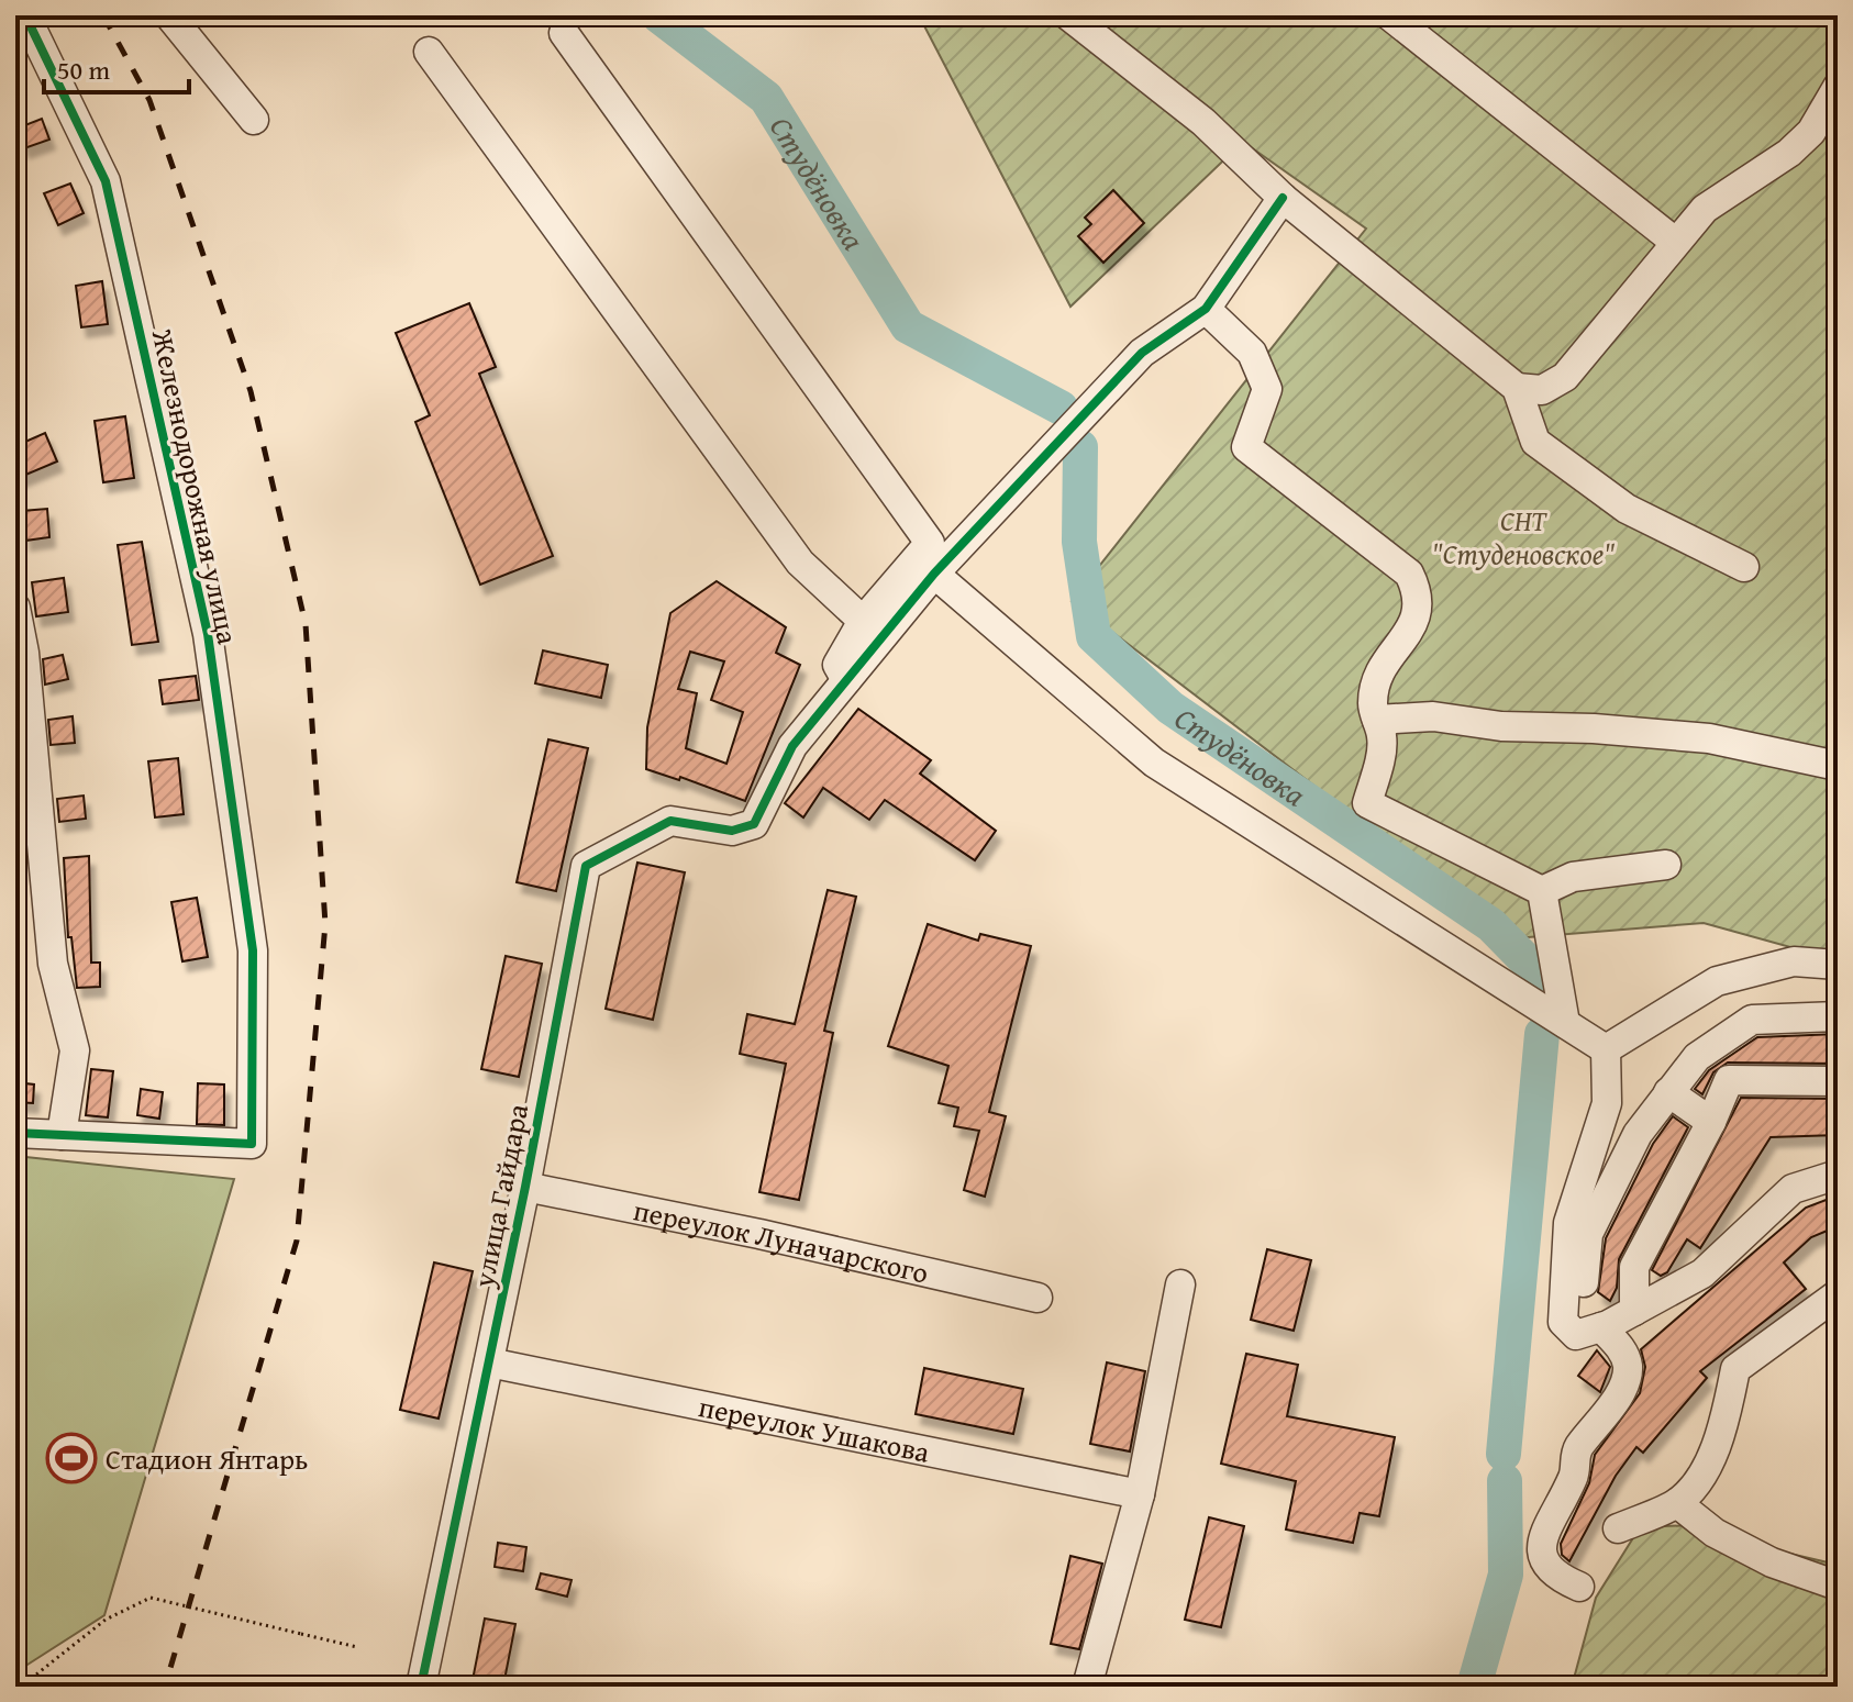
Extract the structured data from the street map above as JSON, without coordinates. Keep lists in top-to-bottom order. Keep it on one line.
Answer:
{"streets":{"street":["Железнодорожная улица","улица Гайдара","переулок Луначарского","переулок Ушакова"]},"crossings":[["улица Гайдара","переулок Луначарского"],["улица Гайдара","переулок Ушакова"]],"water":["Студёновка"],"parks":["СНТ \"Студеновское\""],"places":{"sports":["Стадион Янтарь"]},"scale_bar":"50 m"}
